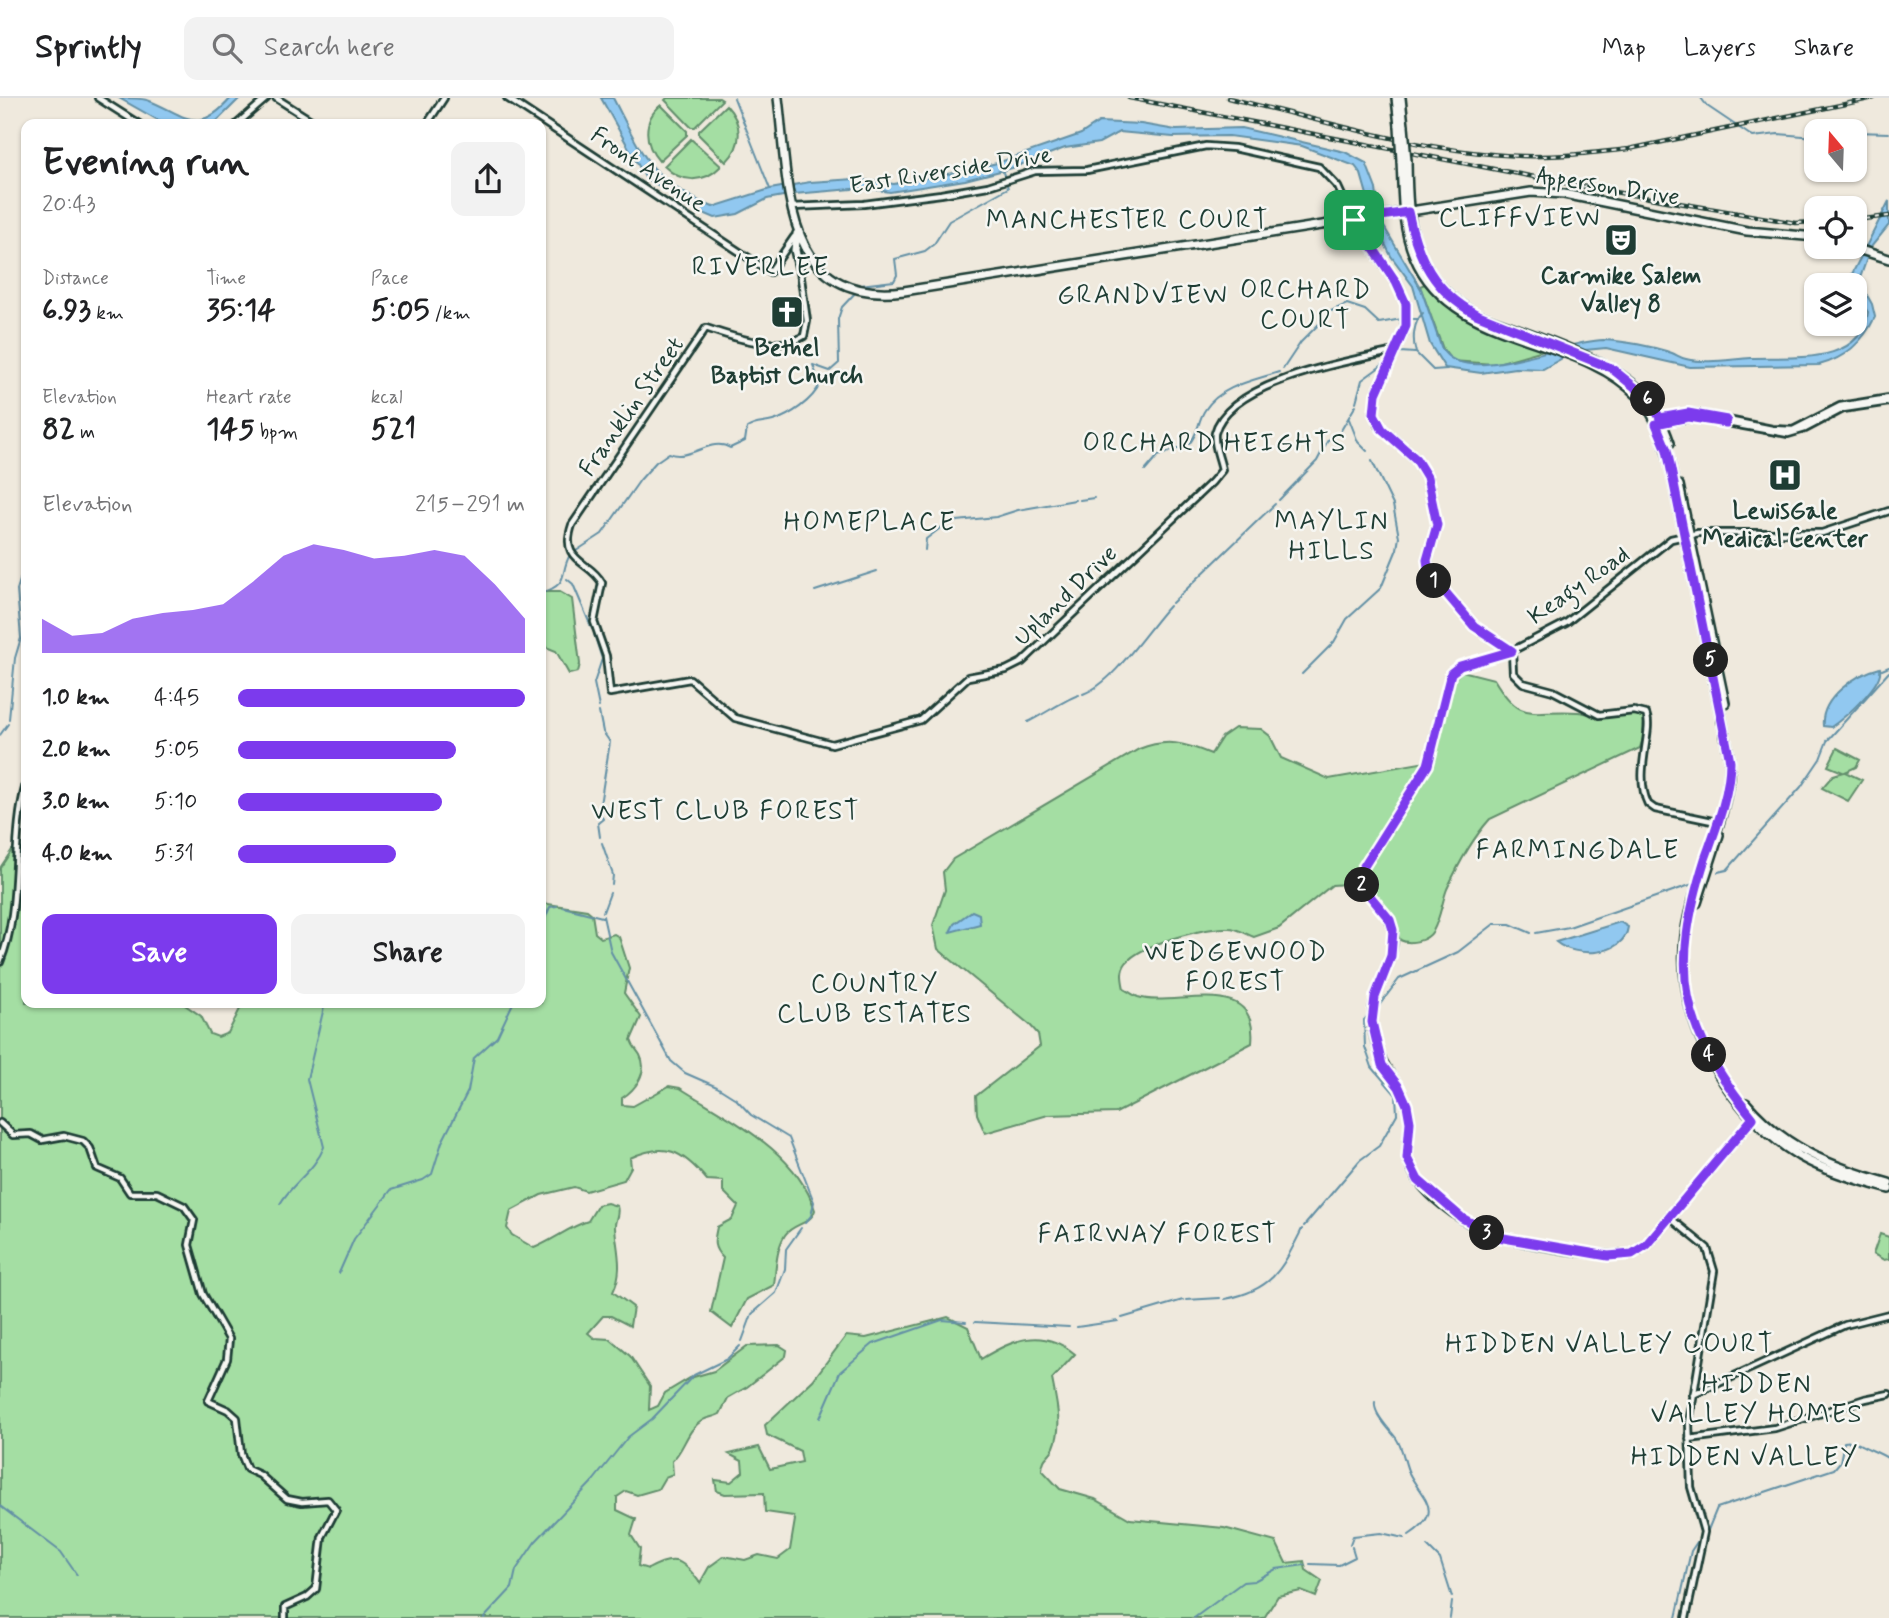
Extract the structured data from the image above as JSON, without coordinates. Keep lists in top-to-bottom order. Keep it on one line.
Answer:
{"streets":{"main road":["Apperson Drive"],"street":["Front Avenue","East Riverside Drive","Franklin Street","Keagy Road","Upland Drive"]},"crossings":[["Front Avenue","Apperson Drive"],["East Riverside Drive","Apperson Drive"],["East Riverside Drive","Keagy Road"],["East Riverside Drive","Upland Drive"],["Franklin Street","Upland Drive"]],"districts":["CLIFFVIEW","MANCHESTER COURT","RIVERLEE","ORCHARD COURT","GRANDVIEW","ORCHARD HEIGHTS","MAYLIN HILLS","HOMEPLACE","WEST CLUB FOREST","FARMINGDALE","WEDGEWOOD FOREST","COUNTRY CLUB ESTATES","FAIRWAY FOREST","HIDDEN VALLEY COURT","HIDDEN VALLEY HOMES","HIDDEN VALLEY"],"places":{"theatre":["Carmike Salem Valley 8"],"church":["Bethel Baptist Church"],"hospital":["LewisGale Medical Center"]},"north":"top","page":{"header":"Sprintly","search":"Search here","nav":["Map","Layers","Share"],"heading":["Evening run","20:43"],"stats":[["Distance","6.93 km"],["Time","35:14"],["Pace","5:05 /km"],["Elevation","82 m"],["Heart rate","145 bpm"],["kcal","521"]],"pins":["6","1","5","2","4","3"],"chart":["Elevation","215–291 m"],"list":[{"name":"1.0 km","note":"4:45"},{"name":"2.0 km","note":"5:05"},{"name":"3.0 km","note":"5:10"},{"name":"4.0 km","note":"5:31"}],"buttons":["Save","Share"]}}
